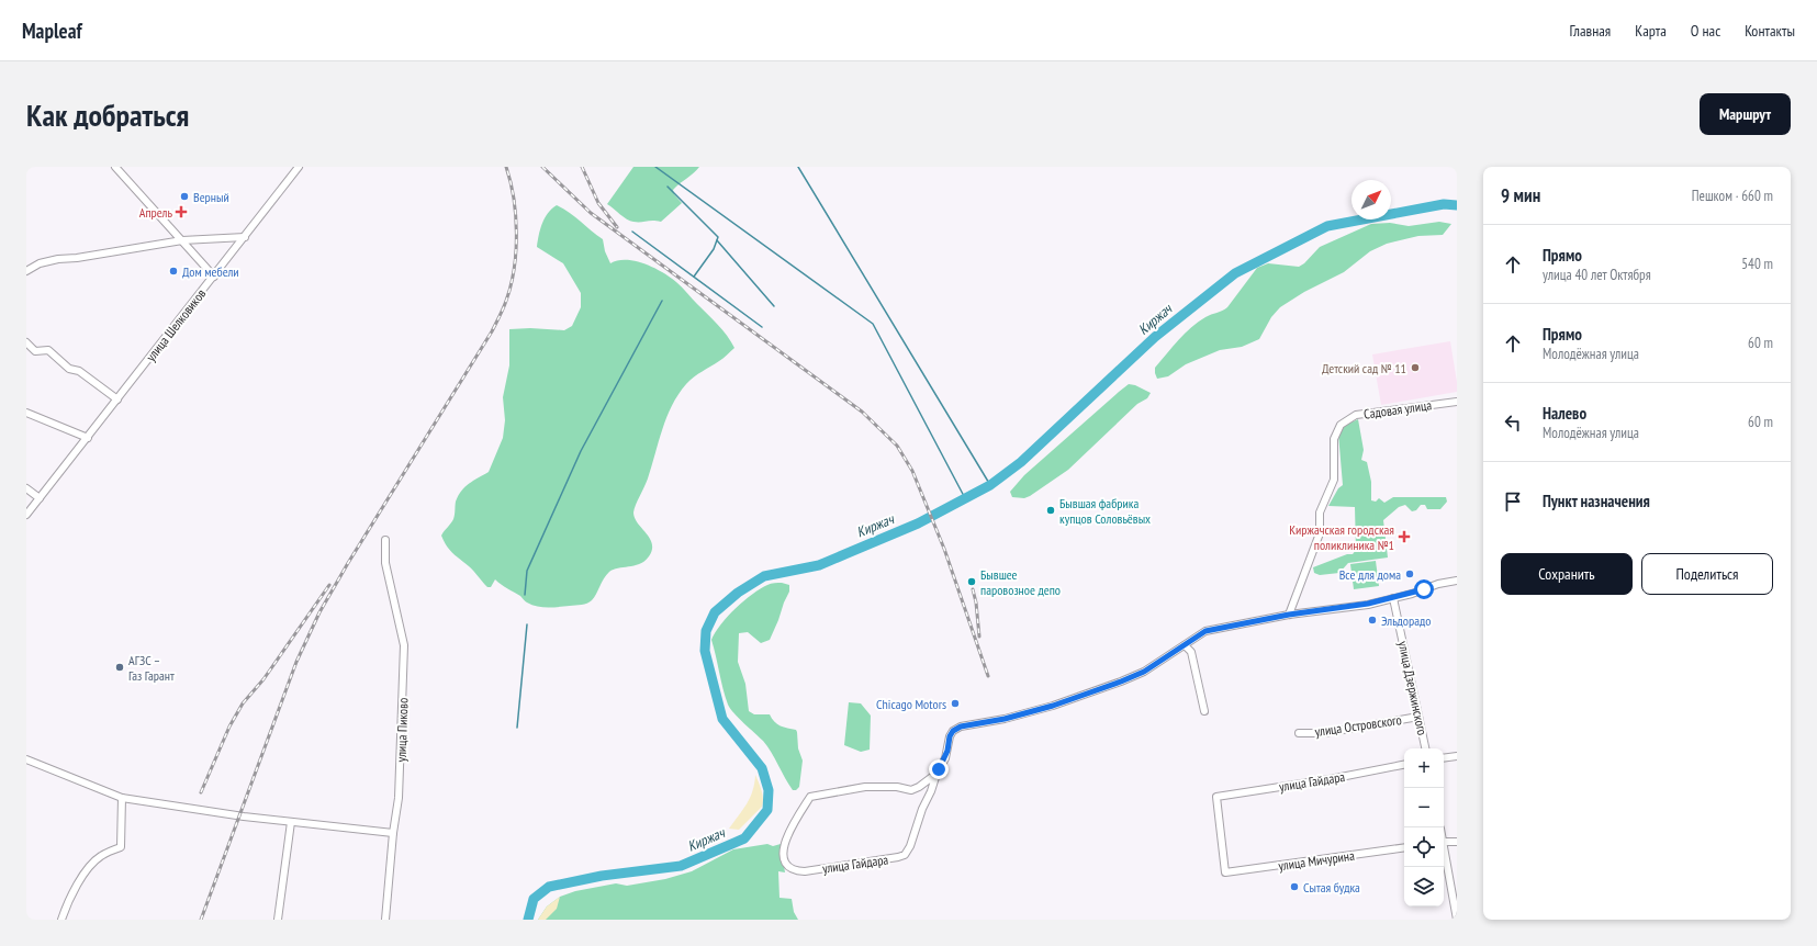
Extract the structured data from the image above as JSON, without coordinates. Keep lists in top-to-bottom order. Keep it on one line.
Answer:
{"streets":{"street":["улица Шелковиков","Садовая улица","улица Дзержинского","улица Островского","улица Пиково","улица Гайдара","улица Мичурина"]},"crossings":[["улица Дзержинского","улица Островского"],["улица Гайдара","улица Мичурина"]],"water":["Киржач"],"places":{"other":["Верный","Дом мебели","Детский сад № 11","Бывшая фабрика купцов Соловьёвых","Все для дома","Бывшее паровозное депо","Эльдорадо","АГЗС – Газ Гарант","Chicago Motors","Сытая будка"],"health":["Апрель","Киржачская городская поликлиника №1"]},"north":"top right","page":{"header":"Mapleaf","nav":["Главная","Карта","О нас","Контакты"],"buttons":["Маршрут",["Сохранить","Поделиться"]],"title":"Как добраться","heading":["9 мин","Пешком · 660 m"],"list":[["Прямо","улица 40 лет Октября","540 m"],["Прямо","Молодёжная улица","60 m"],["Налево","Молодёжная улица","60 m"],"Пункт назначения"],"map_buttons":["+","−"]}}
